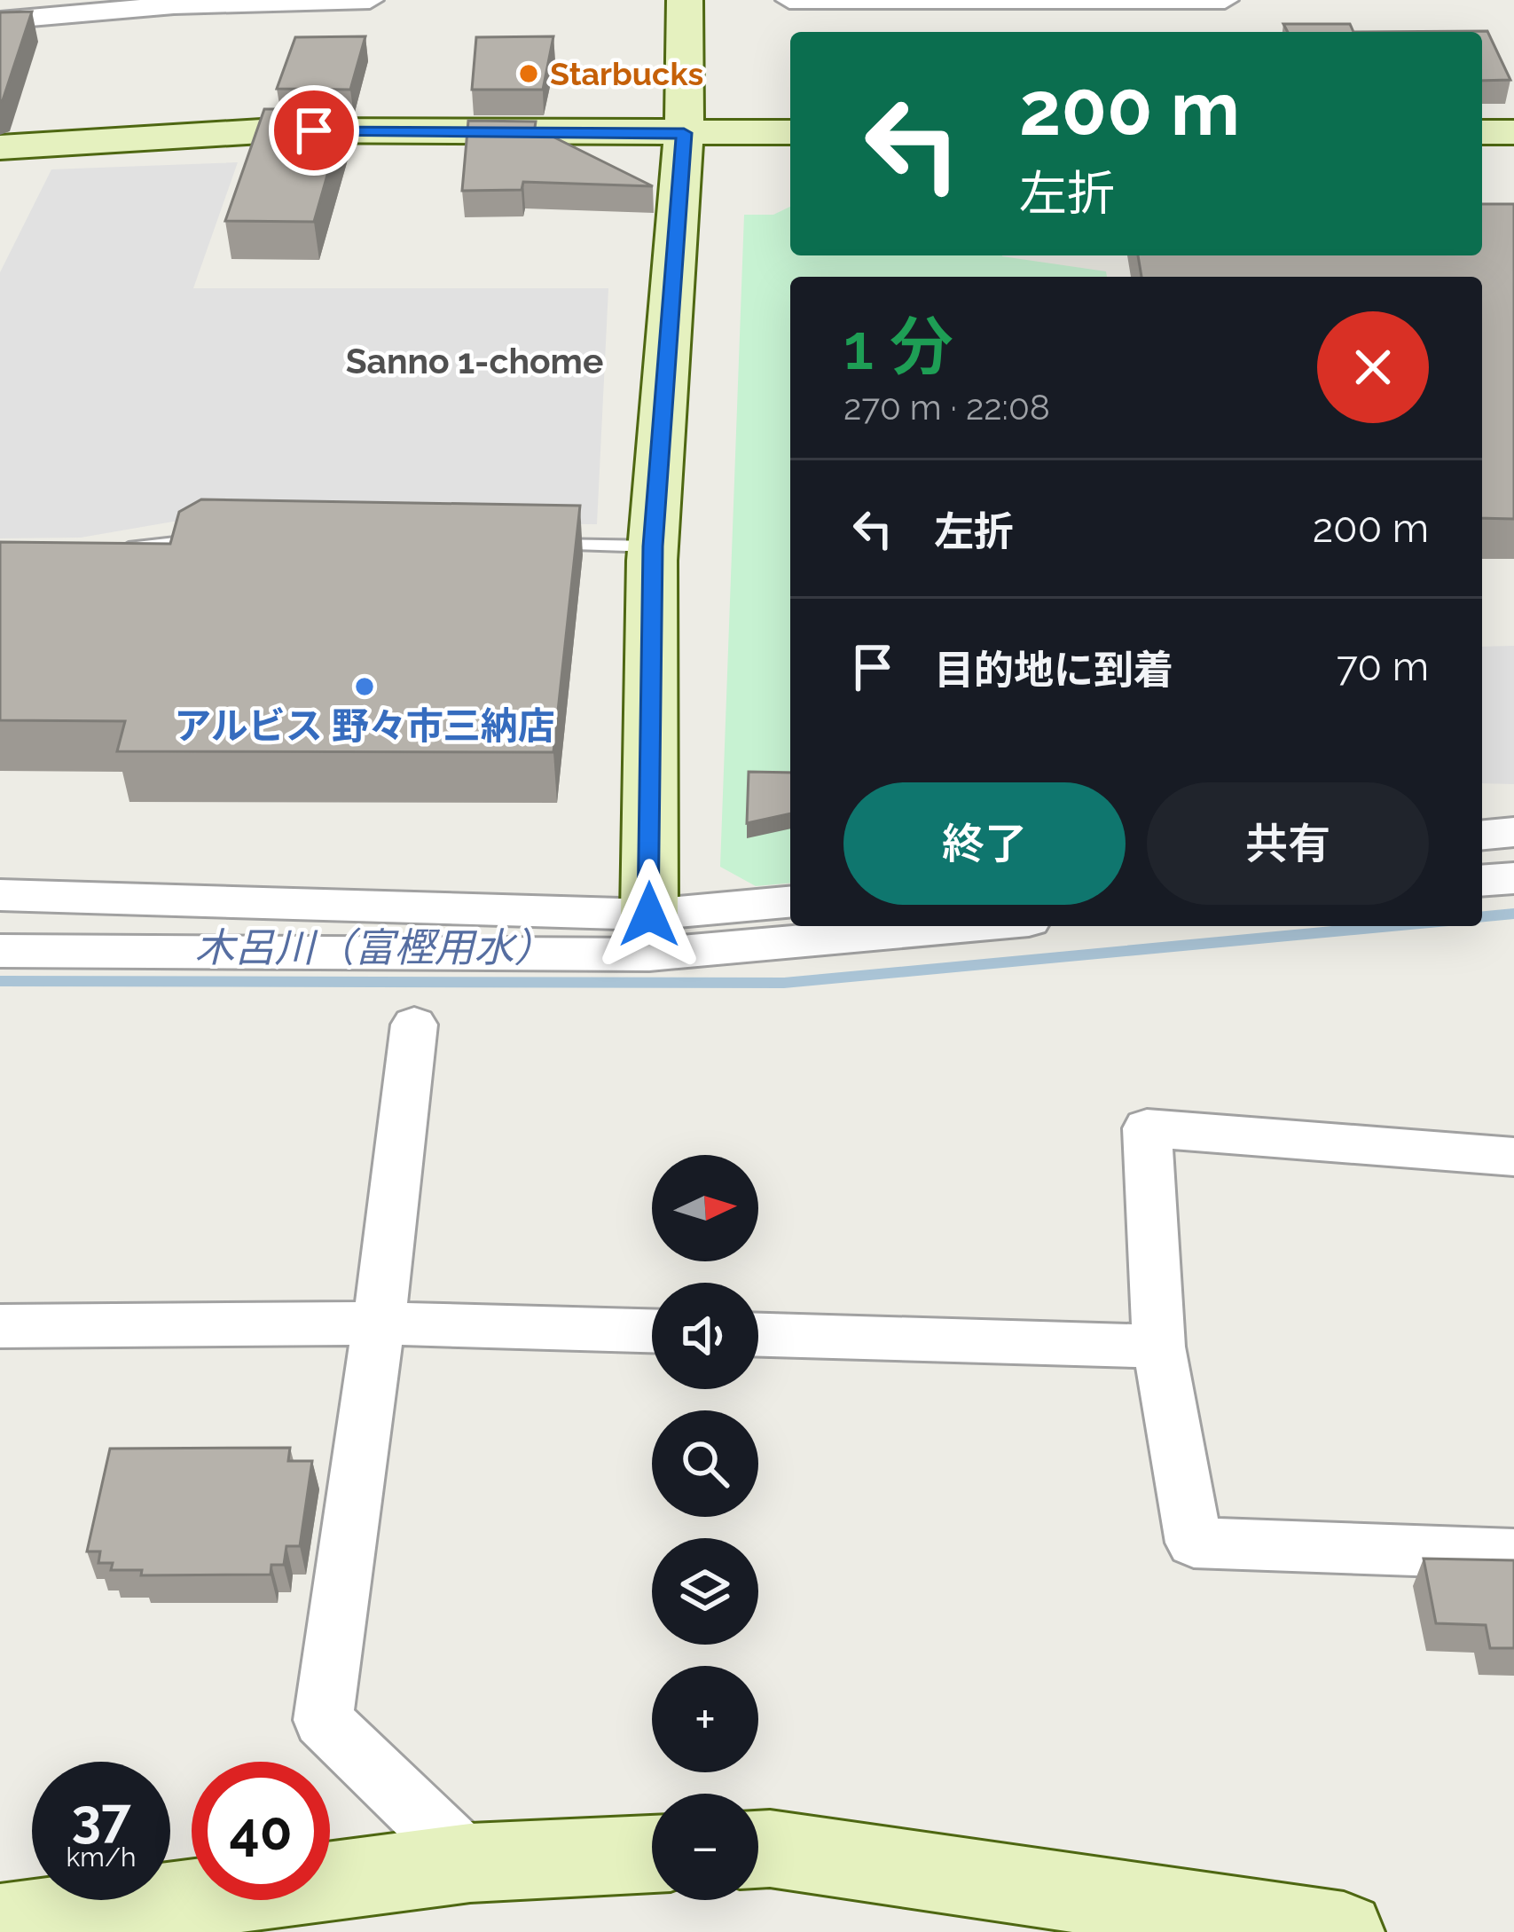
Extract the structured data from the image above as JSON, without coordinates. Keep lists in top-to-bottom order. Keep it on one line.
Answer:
{"districts":["Sanno 1-chome"],"water":["木呂川（富樫用水）"],"places":["Starbucks","アルビス 野々市三納店"],"north":"right","page":{"turn":["200 m","左折"],"heading":["1 分","270 m · 22:08"],"list":[{"name":"左折","value":"200 m"},{"name":"目的地に到着","value":"70 m"}],"buttons":["終了","共有"],"map_buttons":["+","−"],"speed":"37 km/h","limit":"40"}}
